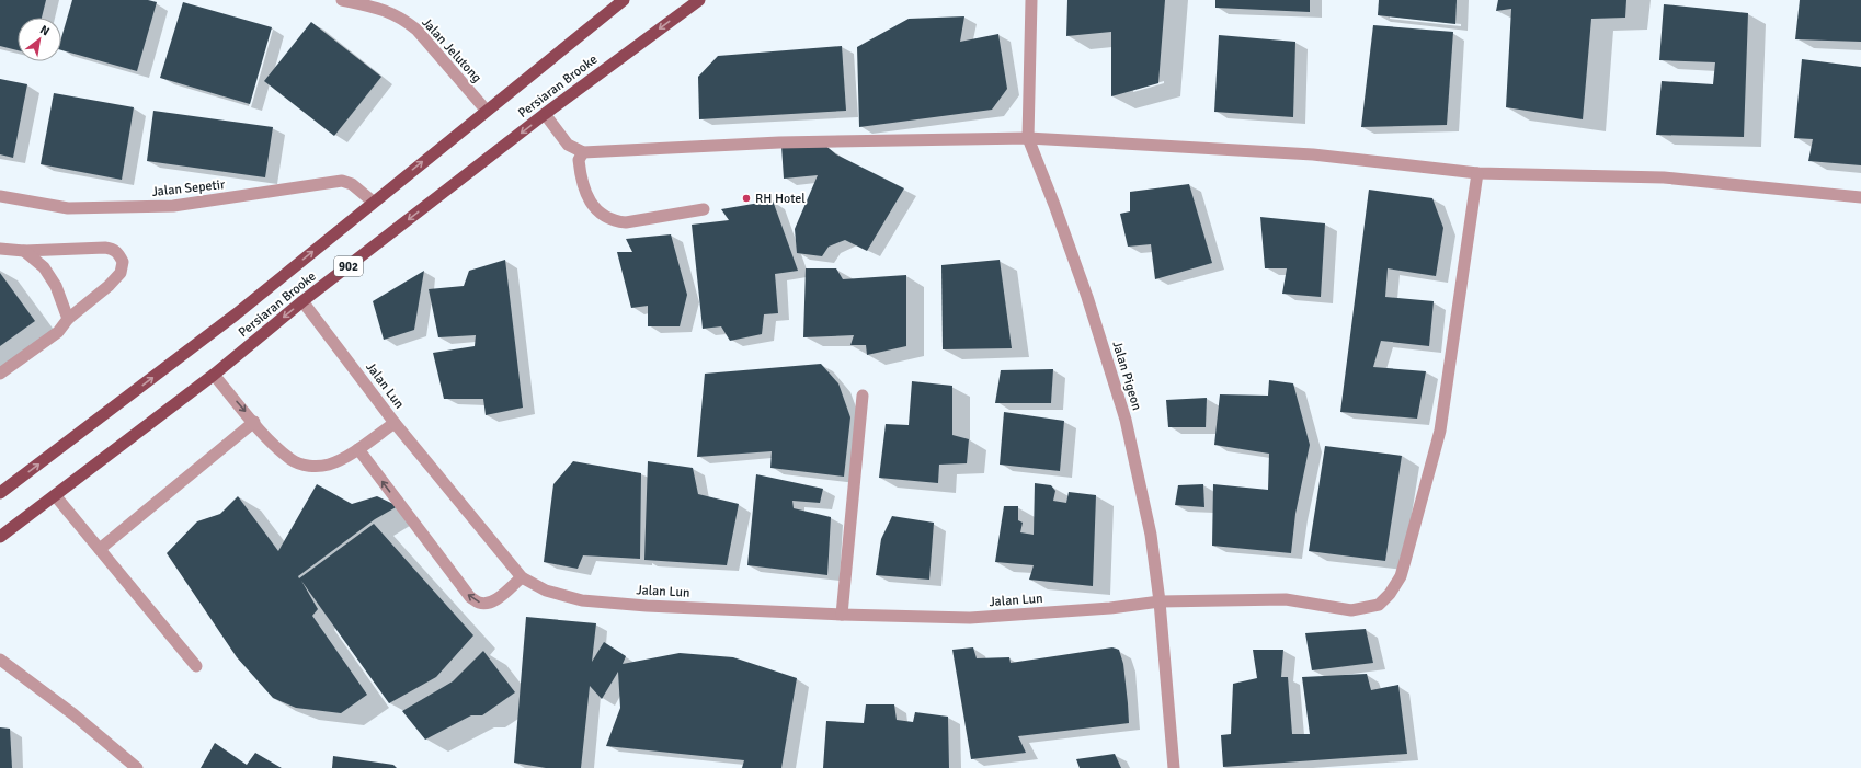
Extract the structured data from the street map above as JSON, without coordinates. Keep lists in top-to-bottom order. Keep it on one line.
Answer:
{"streets":{"main road":["Persiaran Brooke","902"],"street":["Jalan Jelutong","Jalan Sepetir","Jalan Pigeon","Jalan Lun"]},"crossings":[["Jalan Jelutong","Persiaran Brooke"],["Persiaran Brooke","Jalan Sepetir"],["Persiaran Brooke","Jalan Lun"],["Jalan Pigeon","Jalan Lun"]],"places":["RH Hotel"],"north":"top right"}
